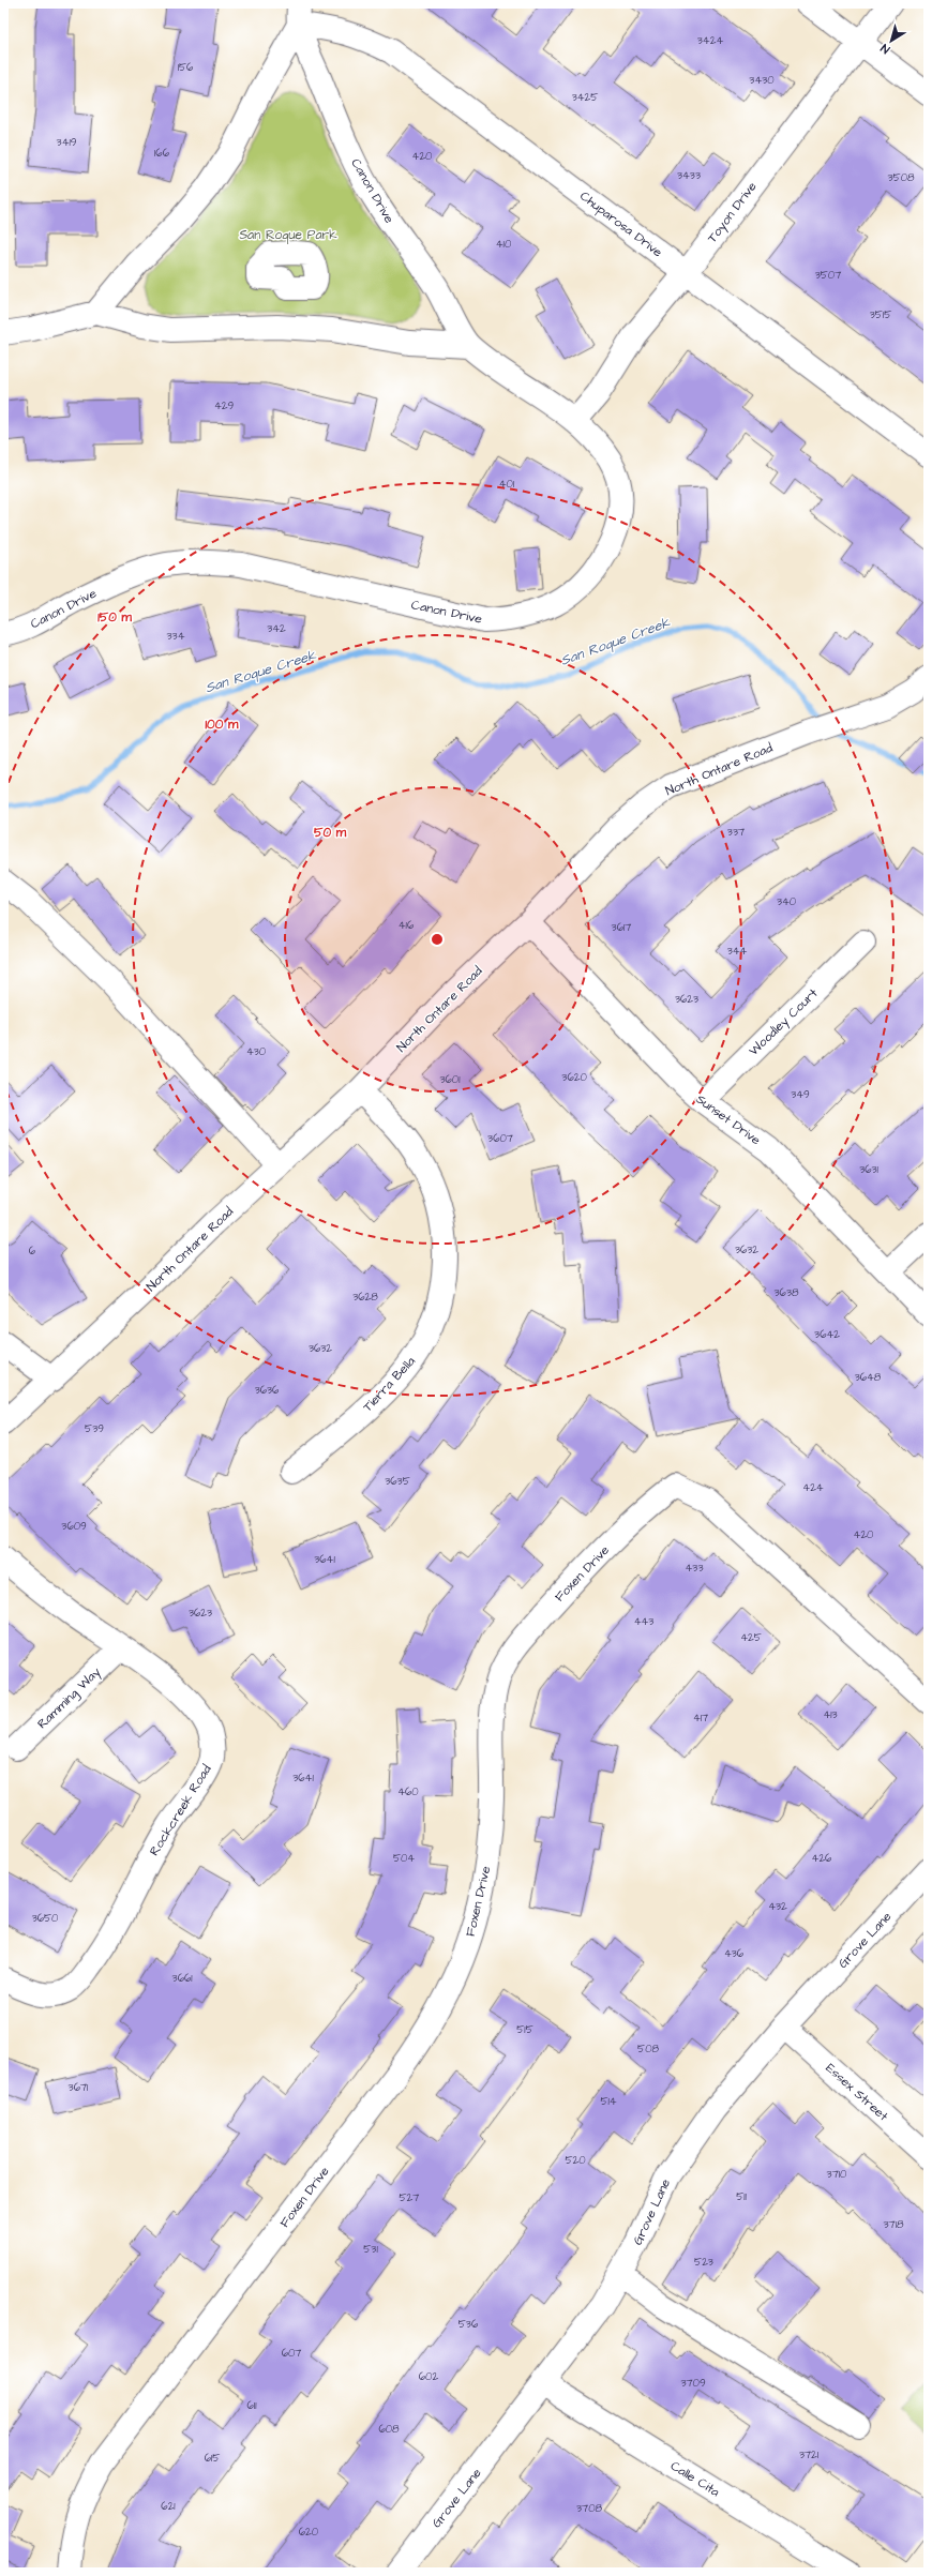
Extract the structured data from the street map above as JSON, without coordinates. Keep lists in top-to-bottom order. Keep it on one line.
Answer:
{"streets":{"street":["Canon Drive","Toyon Drive","Chuparosa Drive","North Ontare Road","Woodley Court","Sunset Drive","Tierra Bella","Foxen Drive","Ramming Way","Rockcreek Road","Grove Lane","Essex Street","Calle Cita"]},"crossings":[["Canon Drive","Toyon Drive"],["Canon Drive","Chuparosa Drive"],["Toyon Drive","Chuparosa Drive"],["North Ontare Road","Sunset Drive"],["North Ontare Road","Tierra Bella"],["Woodley Court","Sunset Drive"],["Ramming Way","Rockcreek Road"],["Grove Lane","Essex Street"],["Grove Lane","Calle Cita"]],"water":["San Roque Creek"],"parks":["San Roque Park"],"house_numbers":["3424","156","3430","3425","3419","166","420","3433","3508","410","3507","3515","429","401","342","334","337","340","416","3617","344","3623","430","3620","3601","349","3607","3631","3632","6","3638","3628","3642","3632","3648","3636","539","3635","424","3609","420","3641","433","3623","443","425","413","417","3641","460","504","426","432","3650","436","3661","515","508","3671","514","520","3710","511","527","3718","531","523","536","607","602","3709","611","608","3721","615","621","3708","620"],"north":"bottom left","rings":["150 m","100 m","50 m"]}
